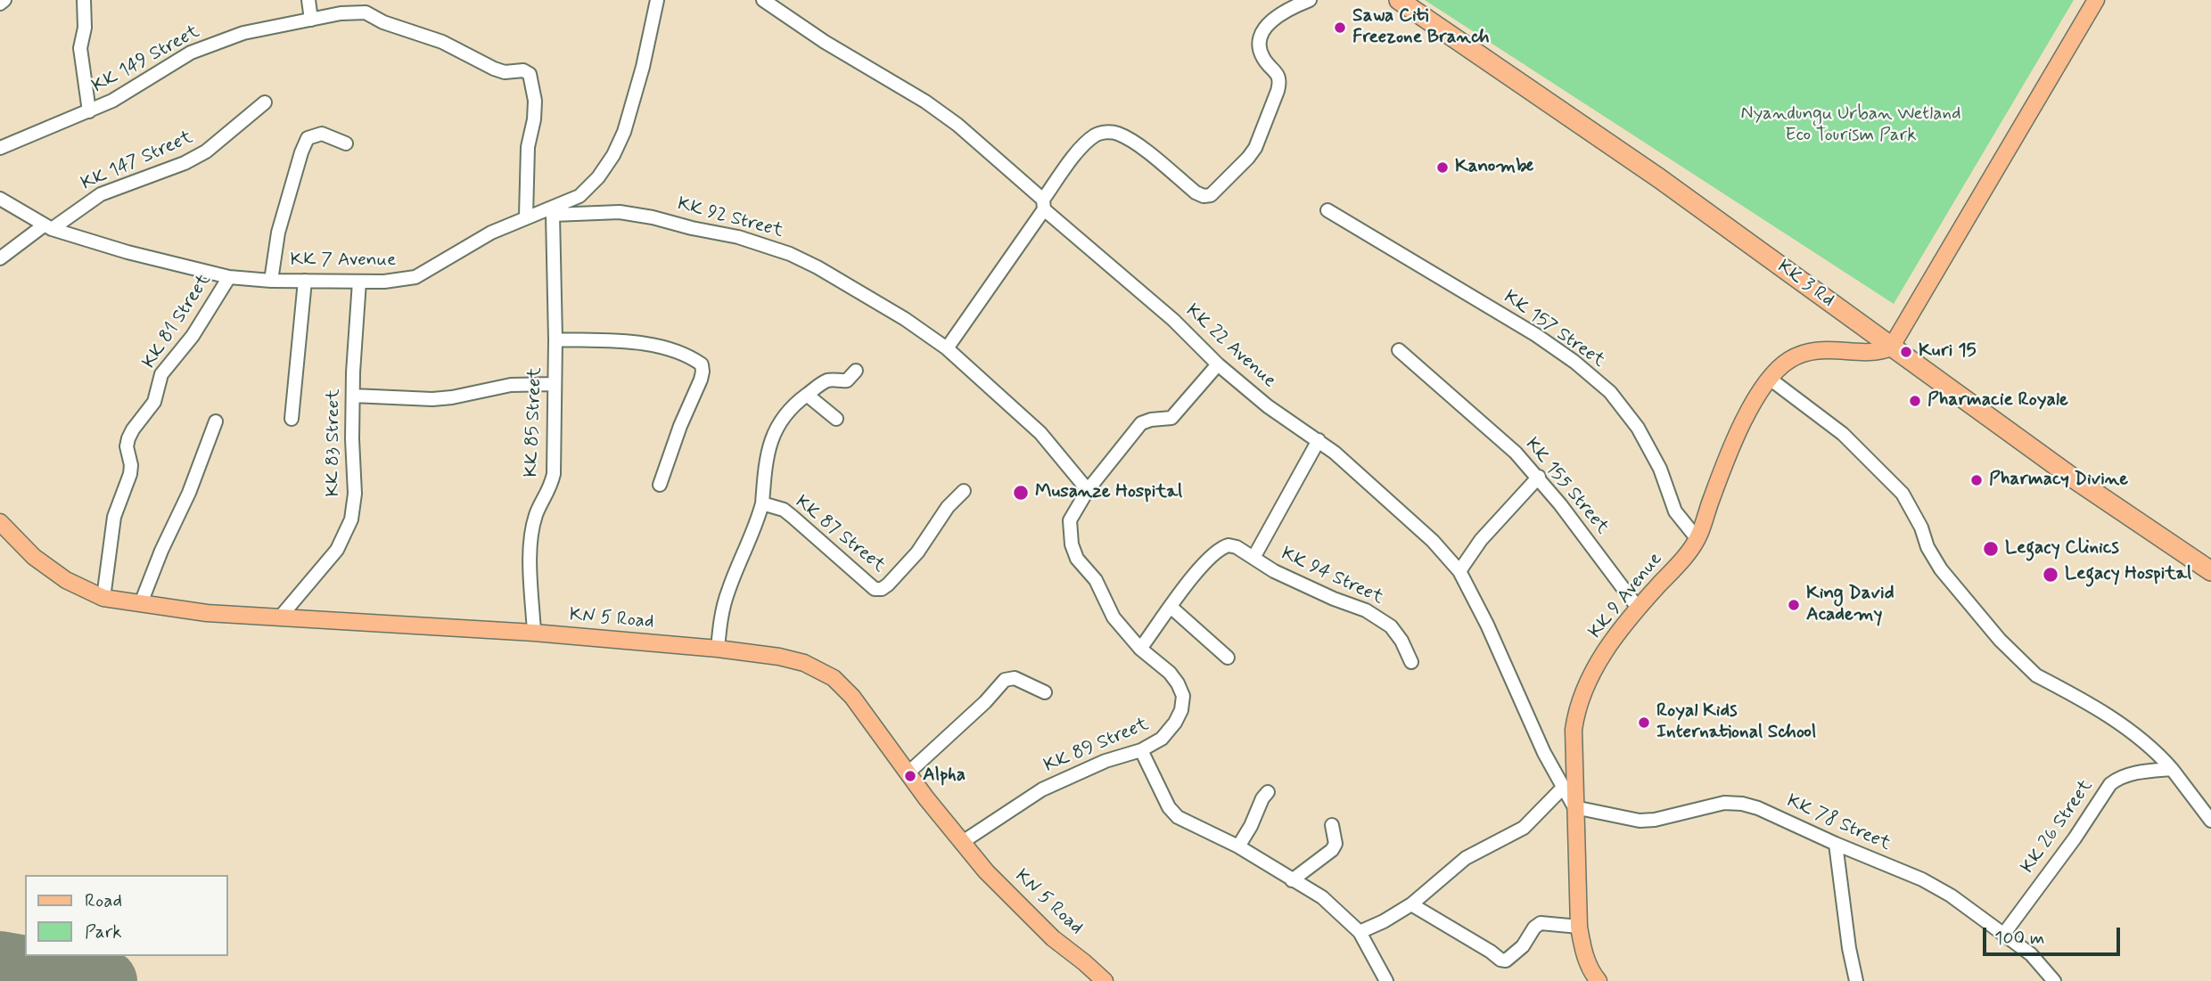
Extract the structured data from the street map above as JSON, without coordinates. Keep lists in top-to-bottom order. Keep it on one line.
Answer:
{"streets":{"highway":["KK 3 Rd"],"main road":["KK 9 Avenue","KN 5 Road"],"street":["KK 149 Street","KK 147 Street","KK 92 Street","KK 7 Avenue","KK 81 Street","KK 157 Street","KK 22 Avenue","KK 85 Street","KK 83 Street","KK 155 Street","KK 87 Street","KK 94 Street","KK 89 Street","KK 78 Street","KK 26 Street"]},"crossings":[["KK 149 Street","KK 7 Avenue"],["KK 147 Street","KK 7 Avenue"],["KK 92 Street","KK 7 Avenue"],["KK 92 Street","KK 85 Street"],["KK 92 Street","KK 89 Street"],["KK 7 Avenue","KK 81 Street"],["KK 7 Avenue","KK 85 Street"],["KK 7 Avenue","KK 83 Street"],["KK 3 Rd","KK 9 Avenue"],["KK 81 Street","KN 5 Road"],["KK 157 Street","KK 9 Avenue"],["KK 22 Avenue","KK 94 Street"],["KK 22 Avenue","KK 9 Avenue"],["KK 22 Avenue","KK 78 Street"],["KK 85 Street","KN 5 Road"],["KK 83 Street","KN 5 Road"],["KK 155 Street","KK 9 Avenue"],["KK 94 Street","KK 89 Street"],["KK 9 Avenue","KK 78 Street"],["KN 5 Road","KK 89 Street"],["KK 78 Street","KK 26 Street"]],"parks":["Nyandungu Urban Wetland Eco Tourism Park"],"places":["Sawa Citi Freezone Branch","Kanombe","Kuri 15","Pharmacie Royale","Pharmacy Divine","Musanze Hospital","Legacy Clinics","Legacy Hospital","King David Academy","Royal Kids International School","Alpha"],"legend":["Road","Park"],"scale_bar":"100 m"}
